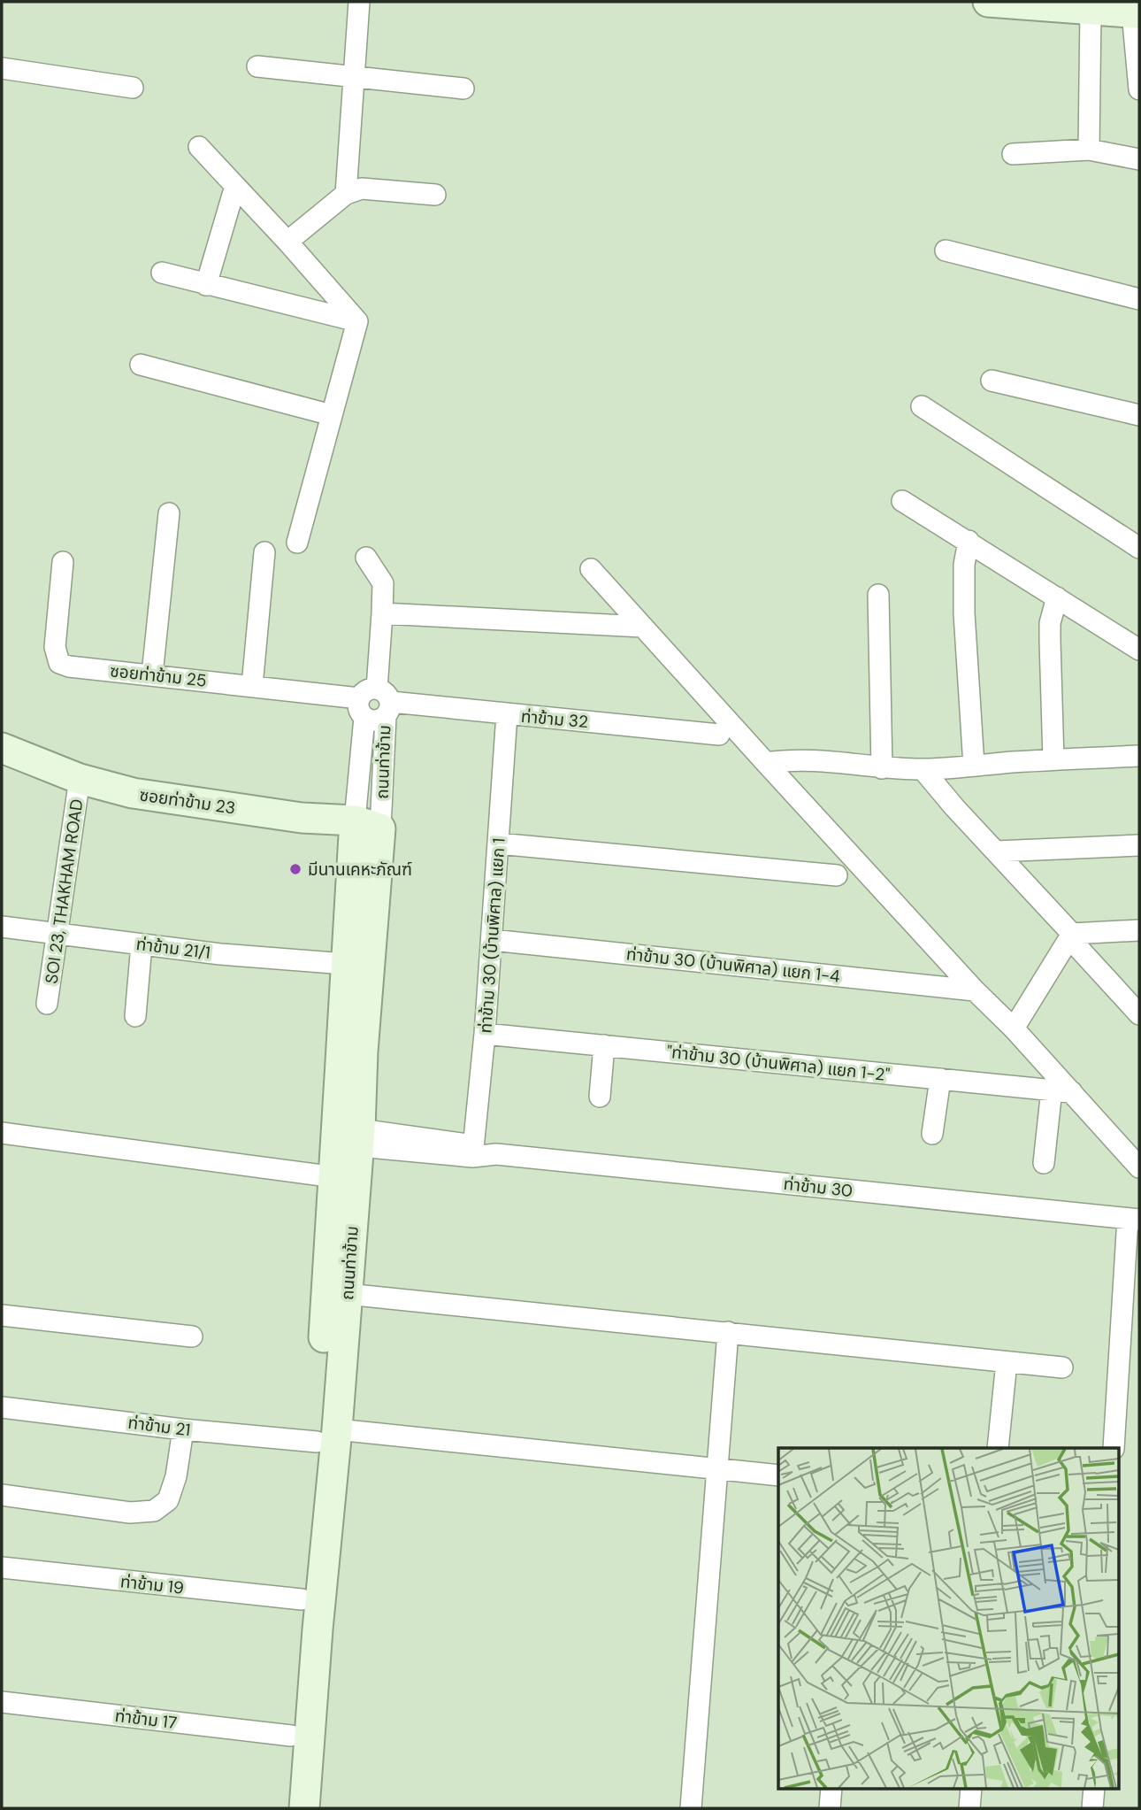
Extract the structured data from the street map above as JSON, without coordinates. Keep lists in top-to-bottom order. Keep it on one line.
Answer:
{"streets":{"street":["ซอยท่าข้าม 25","ท่าข้าม 32","ถนนท่าข้าม","ซอยท่าข้าม 23","SOI 23, THAKHAM ROAD","ท่าข้าม 30 (บ้านพิศาล) แยก 1","ท่าข้าม 21/1","ท่าข้าม 30 (บ้านพิศาล) แยก 1-4","\"ท่าข้าม 30 (บ้านพิศาล) แยก 1-2\"","ท่าข้าม 30","ท่าข้าม 21","ท่าข้าม 19","ท่าข้าม 17"]},"crossings":[["ซอยท่าข้าม 25","ท่าข้าม 32"],["ซอยท่าข้าม 25","ถนนท่าข้าม"],["ท่าข้าม 32","ถนนท่าข้าม"],["ท่าข้าม 32","ท่าข้าม 30 (บ้านพิศาล) แยก 1"],["ถนนท่าข้าม","ซอยท่าข้าม 23"],["ถนนท่าข้าม","ท่าข้าม 21/1"],["ถนนท่าข้าม","ท่าข้าม 30"],["ถนนท่าข้าม","ท่าข้าม 21"],["ถนนท่าข้าม","ท่าข้าม 19"],["ถนนท่าข้าม","ท่าข้าม 17"],["ซอยท่าข้าม 23","SOI 23, THAKHAM ROAD"],["SOI 23, THAKHAM ROAD","ท่าข้าม 21/1"],["ท่าข้าม 30 (บ้านพิศาล) แยก 1","ท่าข้าม 30 (บ้านพิศาล) แยก 1-4"],["ท่าข้าม 30 (บ้านพิศาล) แยก 1","\"ท่าข้าม 30 (บ้านพิศาล) แยก 1-2\""],["ท่าข้าม 30 (บ้านพิศาล) แยก 1","ท่าข้าม 30"]],"places":["มีนานเคหะภัณฑ์"]}
